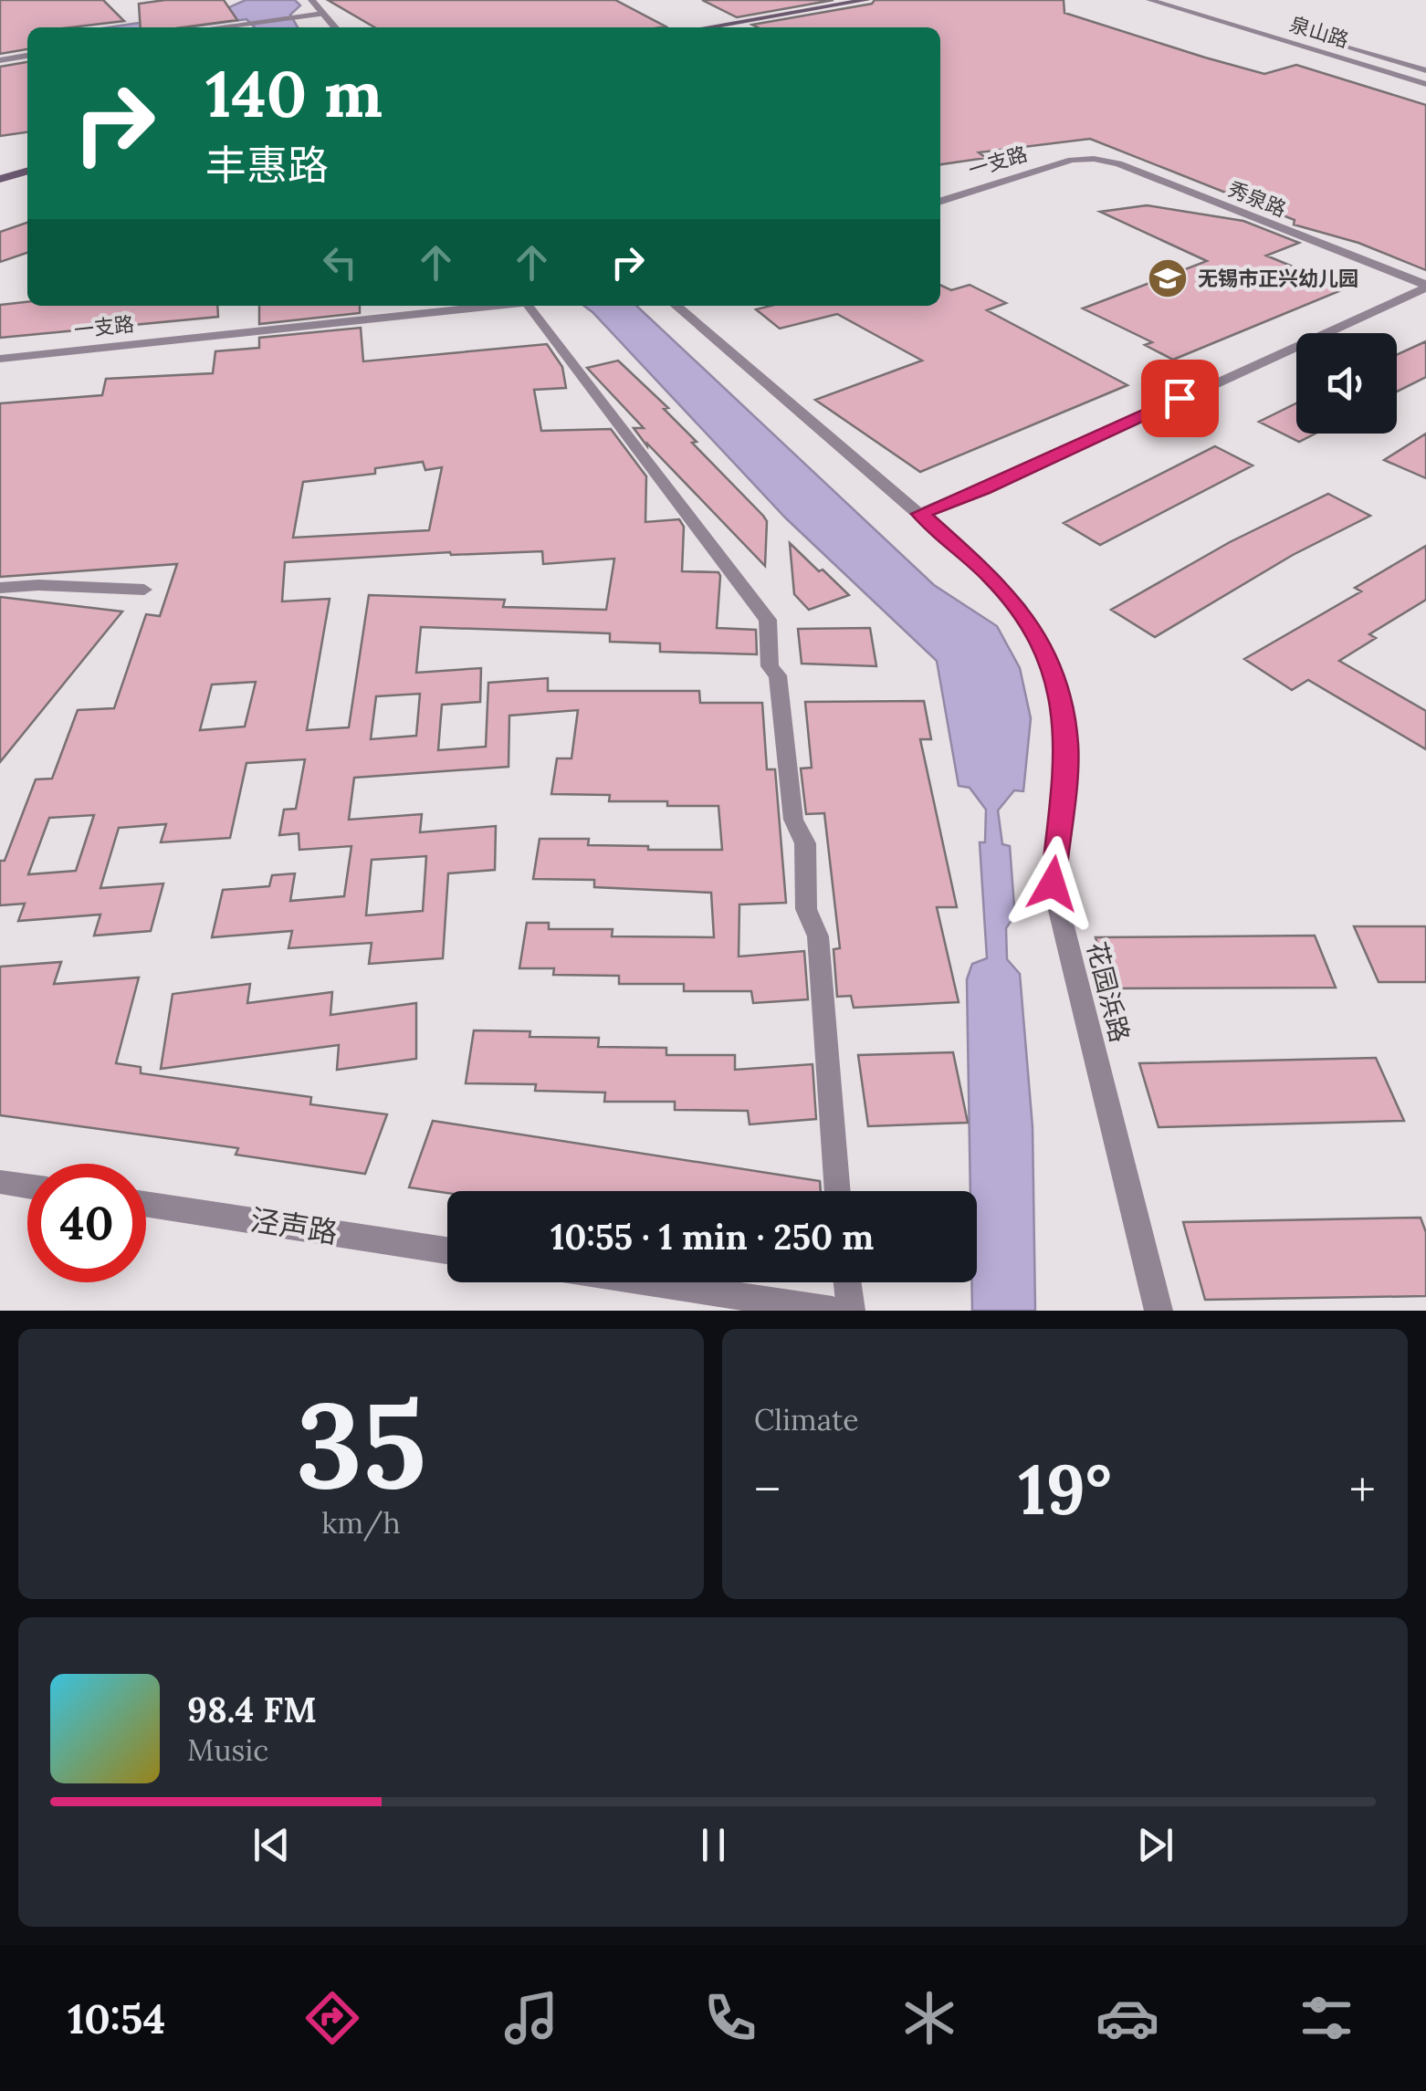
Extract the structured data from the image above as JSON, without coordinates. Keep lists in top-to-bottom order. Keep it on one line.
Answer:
{"streets":{"street":["泉山路","一支路","秀泉路","花园浜路","泾声路"]},"crossings":[["一支路","秀泉路"]],"places":{"school or university":["无锡市正兴幼儿园"]},"page":{"turn":["140 m","丰惠路"],"limit":"40","trip":"10:55 · 1 min · 250 m","tile":[["35","km/h"],"Climate"],"heat":["−","19°","+"],"song":["98.4 FM","Music"],"tabs":"10:54"}}
